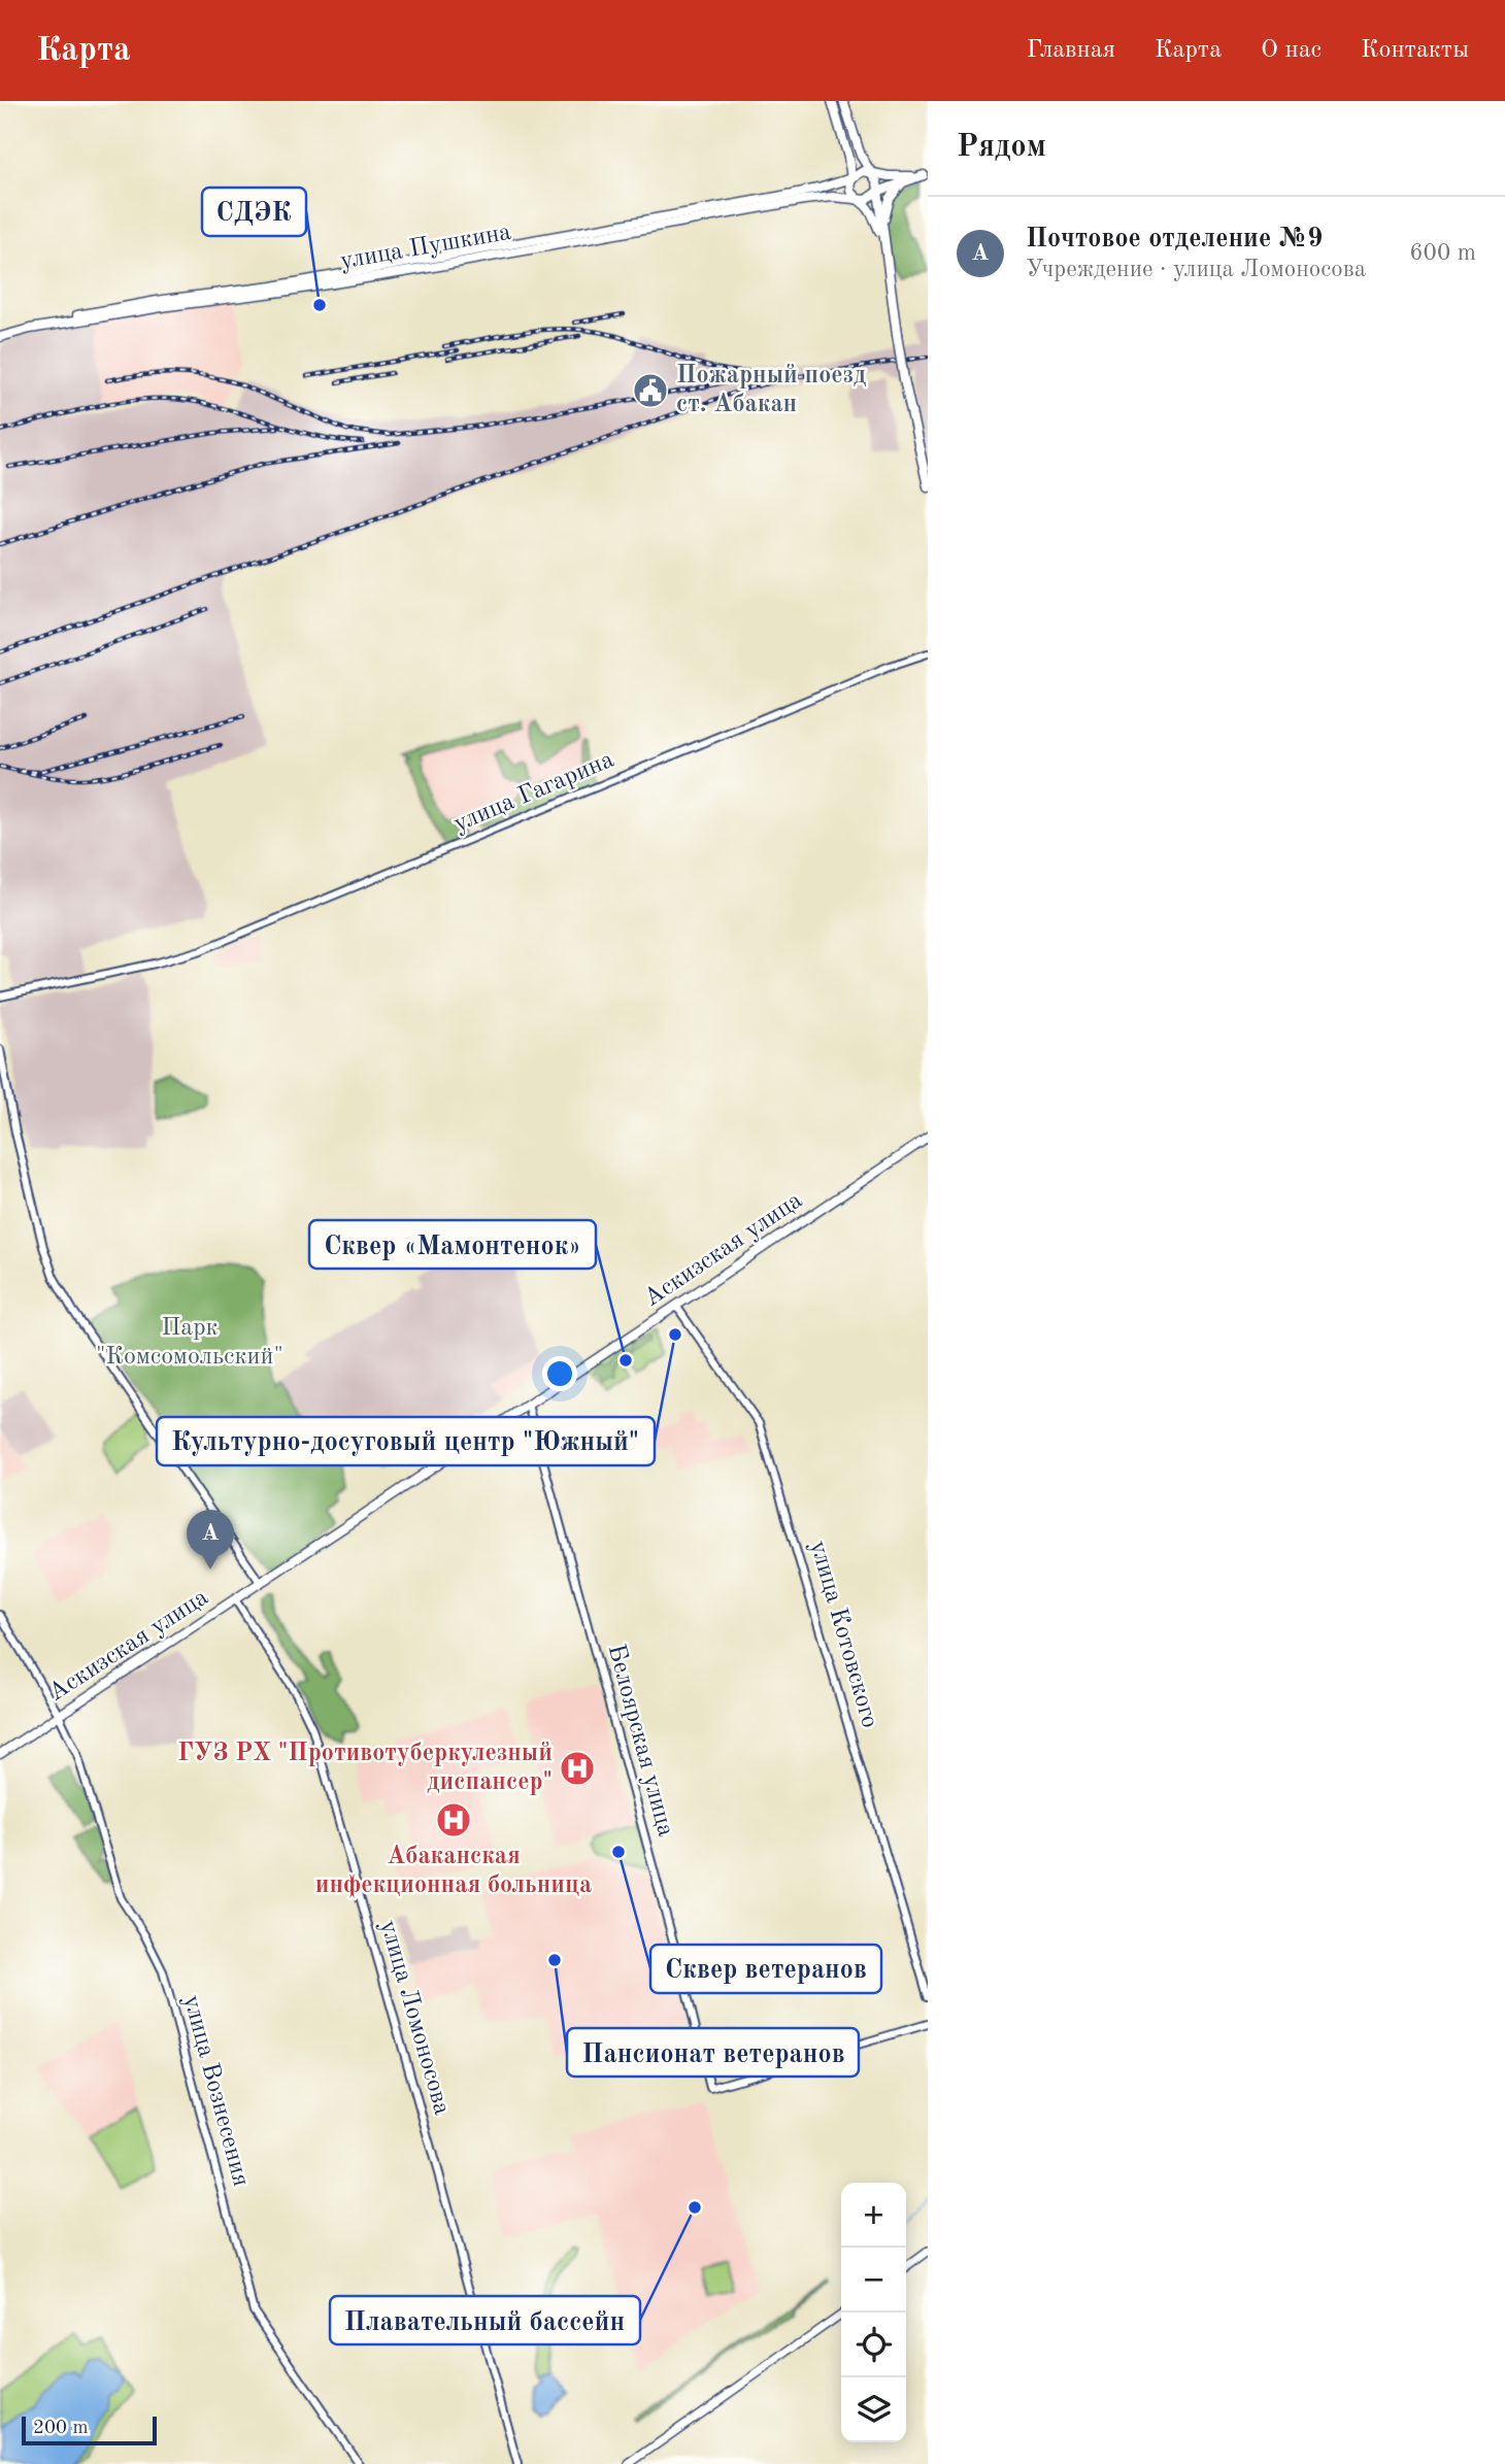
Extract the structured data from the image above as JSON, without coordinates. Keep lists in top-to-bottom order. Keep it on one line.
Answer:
{"streets":{"main road":["улица Пушкина","Аскизская улица"],"street":["улица Гагарина","улица Котовского","Белоярская улица","улица Ломоносова","улица Вознесения"]},"crossings":[["Аскизская улица","улица Котовского"],["Аскизская улица","Белоярская улица"],["Аскизская улица","улица Ломоносова"],["Аскизская улица","улица Вознесения"]],"parks":["Парк \"Комсомольский\""],"places":{"other":["СДЭК","Культурно-досуговый центр \"Южный\"","Сквер «Мамонтенок»","Сквер ветеранов","Пансионат ветеранов","Плавательный бассейн"],"public building":["Пожарный поезд ст. Абакан"],"hospital":["ГУЗ РХ \"Противотуберкулезный диспансер\"","Абаканская инфекционная больница"]},"scale_bar":"200 m","page":{"header":"Карта","nav":["Главная","Карта","О нас","Контакты"],"heading":"Рядом","list":[{"mark":"A","name":"Почтовое отделение №9","note":"Учреждение · улица Ломоносова","value":"600 m"}],"pins":"A","map_buttons":["+","−"],"scale":"200 m"}}
